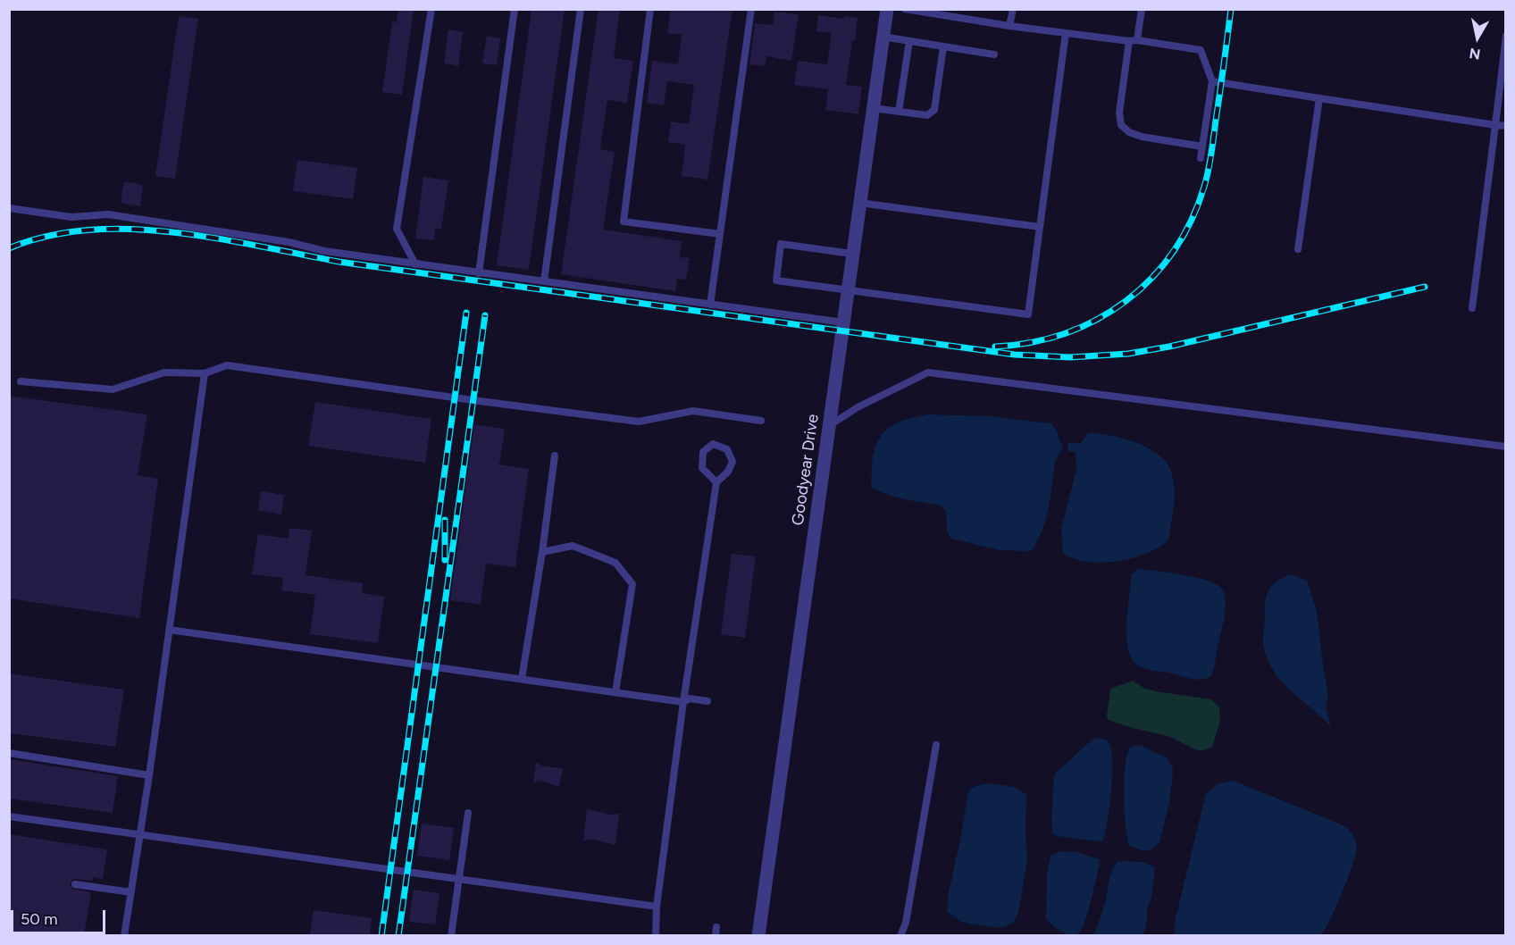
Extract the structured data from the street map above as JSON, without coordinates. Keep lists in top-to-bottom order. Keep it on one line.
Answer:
{"streets":{"street":["Goodyear Drive"]},"scale_bar":"50 m","north":"bottom"}
